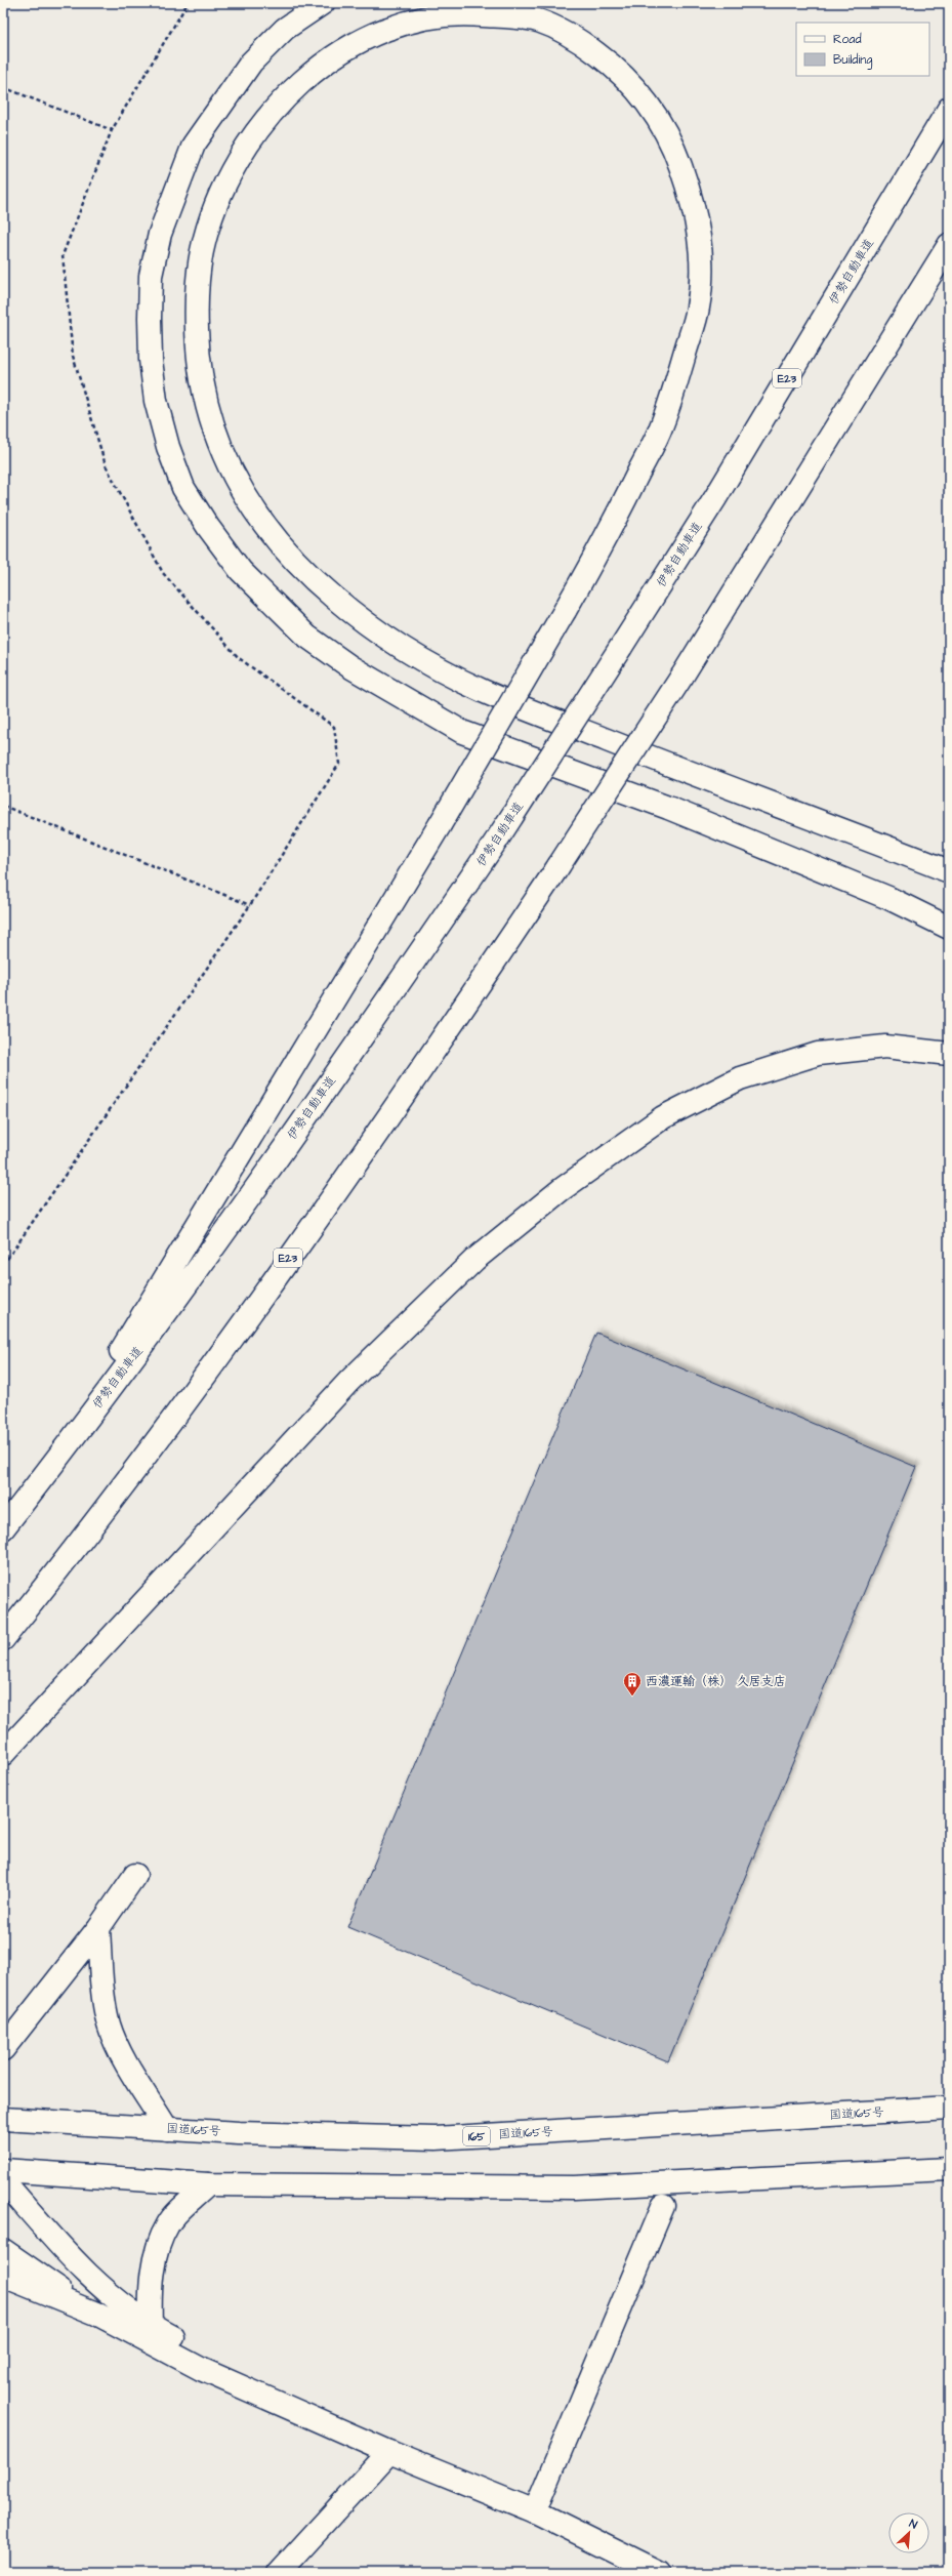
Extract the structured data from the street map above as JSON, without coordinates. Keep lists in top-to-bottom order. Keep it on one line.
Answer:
{"streets":{"main road":["伊勢自動車道","E23","国道165号","165"]},"places":{"building":["西濃運輸（株） 久居支店"]},"legend":["Road","Building"],"north":"top right"}
